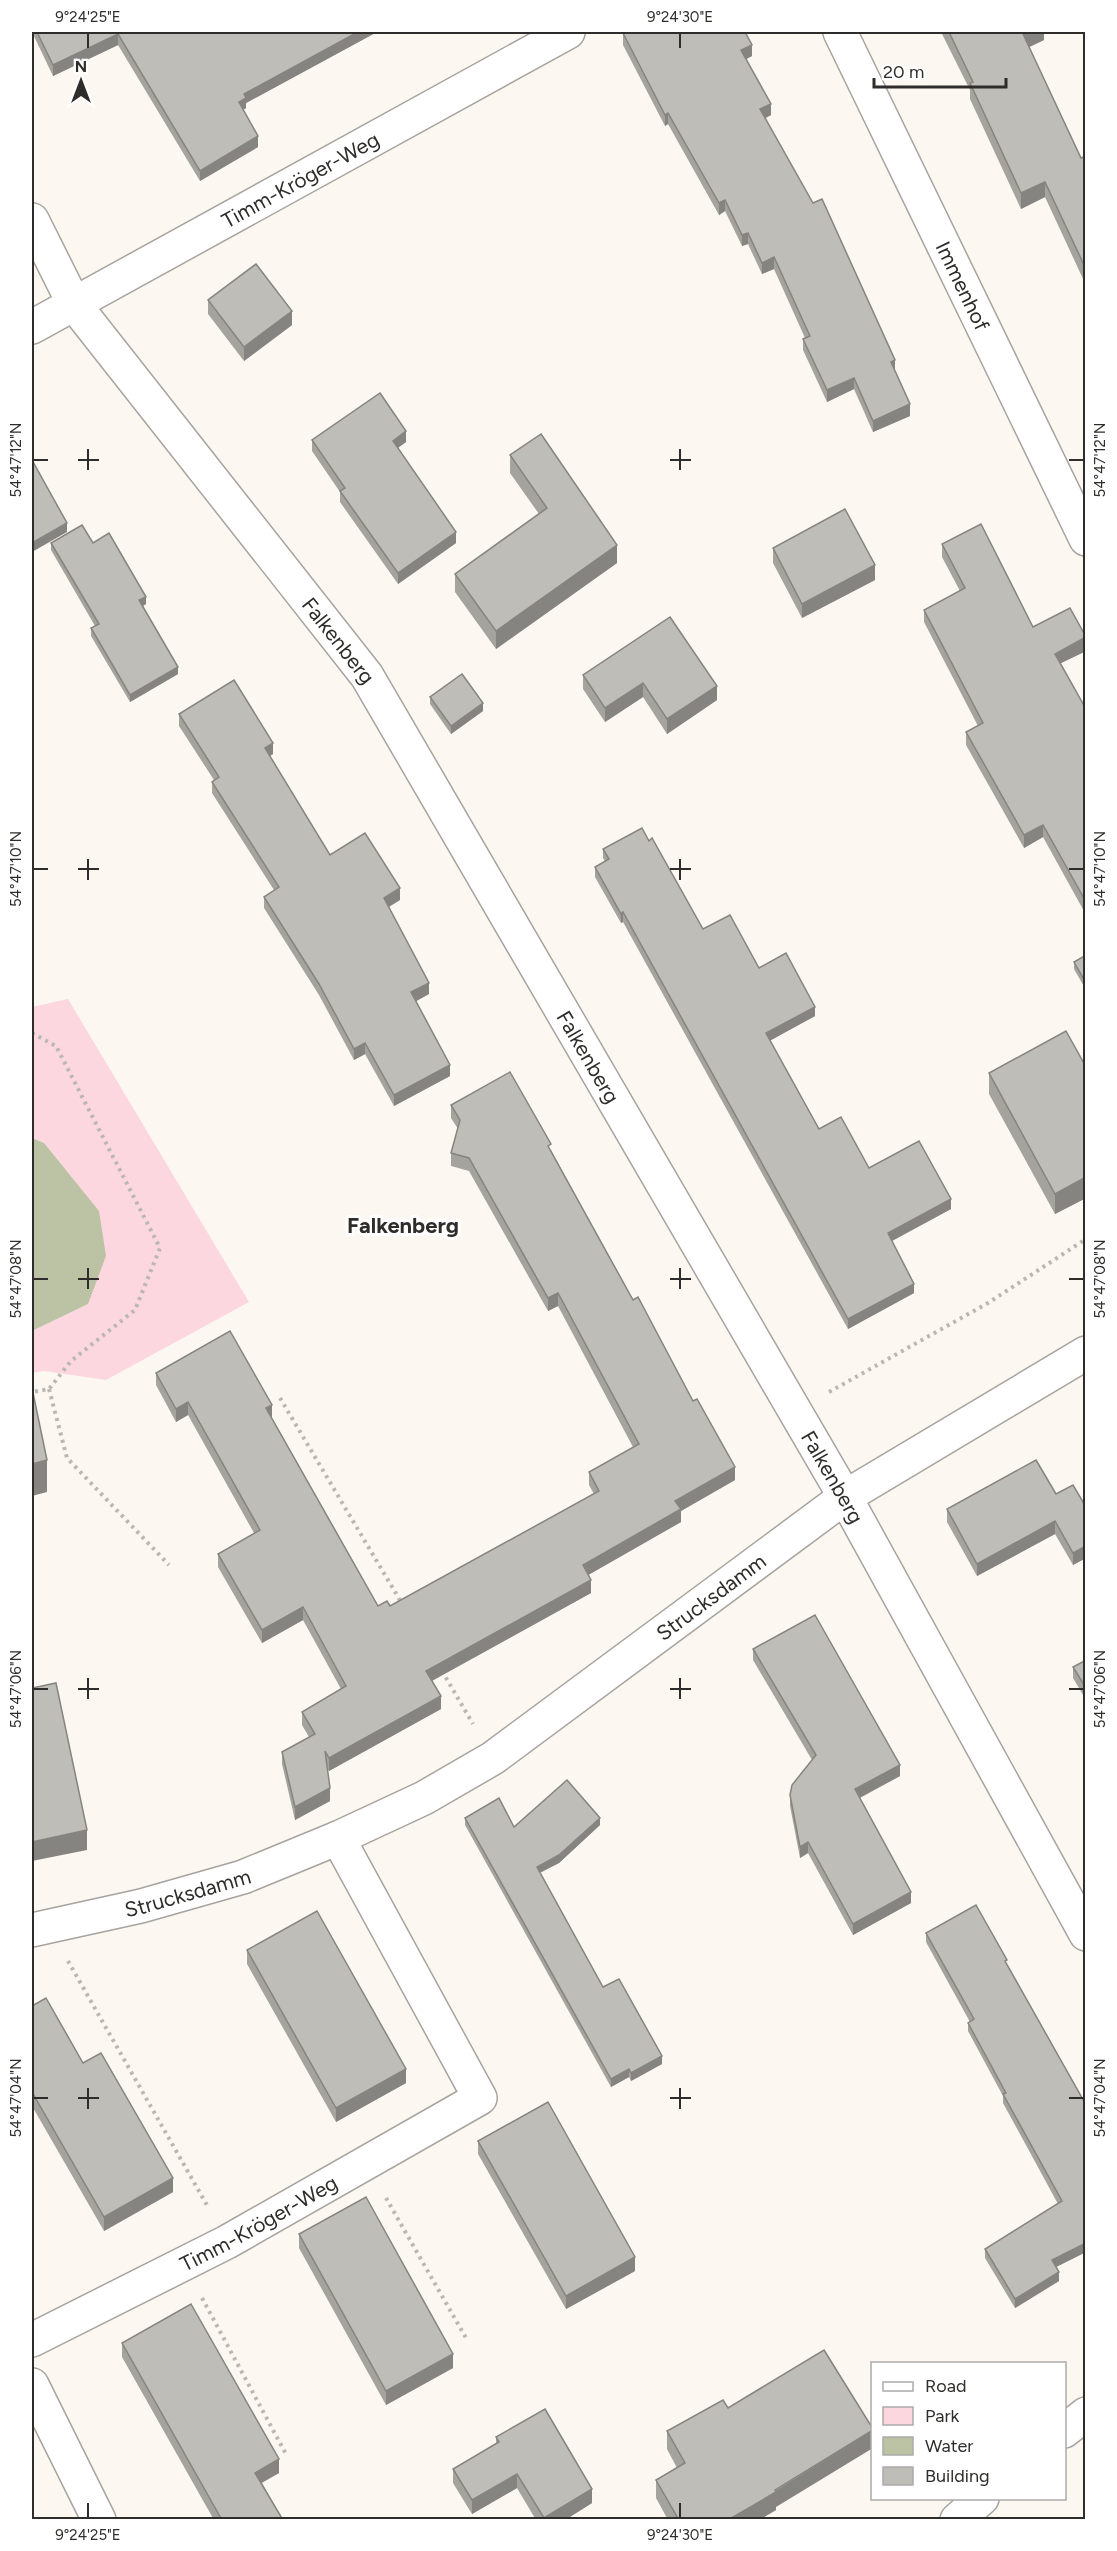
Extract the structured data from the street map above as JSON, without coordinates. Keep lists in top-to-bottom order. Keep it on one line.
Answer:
{"streets":{"street":["Timm-Kröger-Weg","Immenhof","Falkenberg","Strucksdamm"]},"crossings":[["Timm-Kröger-Weg","Falkenberg"],["Timm-Kröger-Weg","Strucksdamm"],["Falkenberg","Strucksdamm"]],"districts":["Falkenberg"],"legend":["Road","Park","Water","Building"],"scale_bar":"20 m","north":"top","coordinates":["9°24'25\"E","9°24'30\"E","54°47'12\"N","54°47'10\"N","54°47'08\"N","54°47'06\"N","54°47'04\"N"]}
